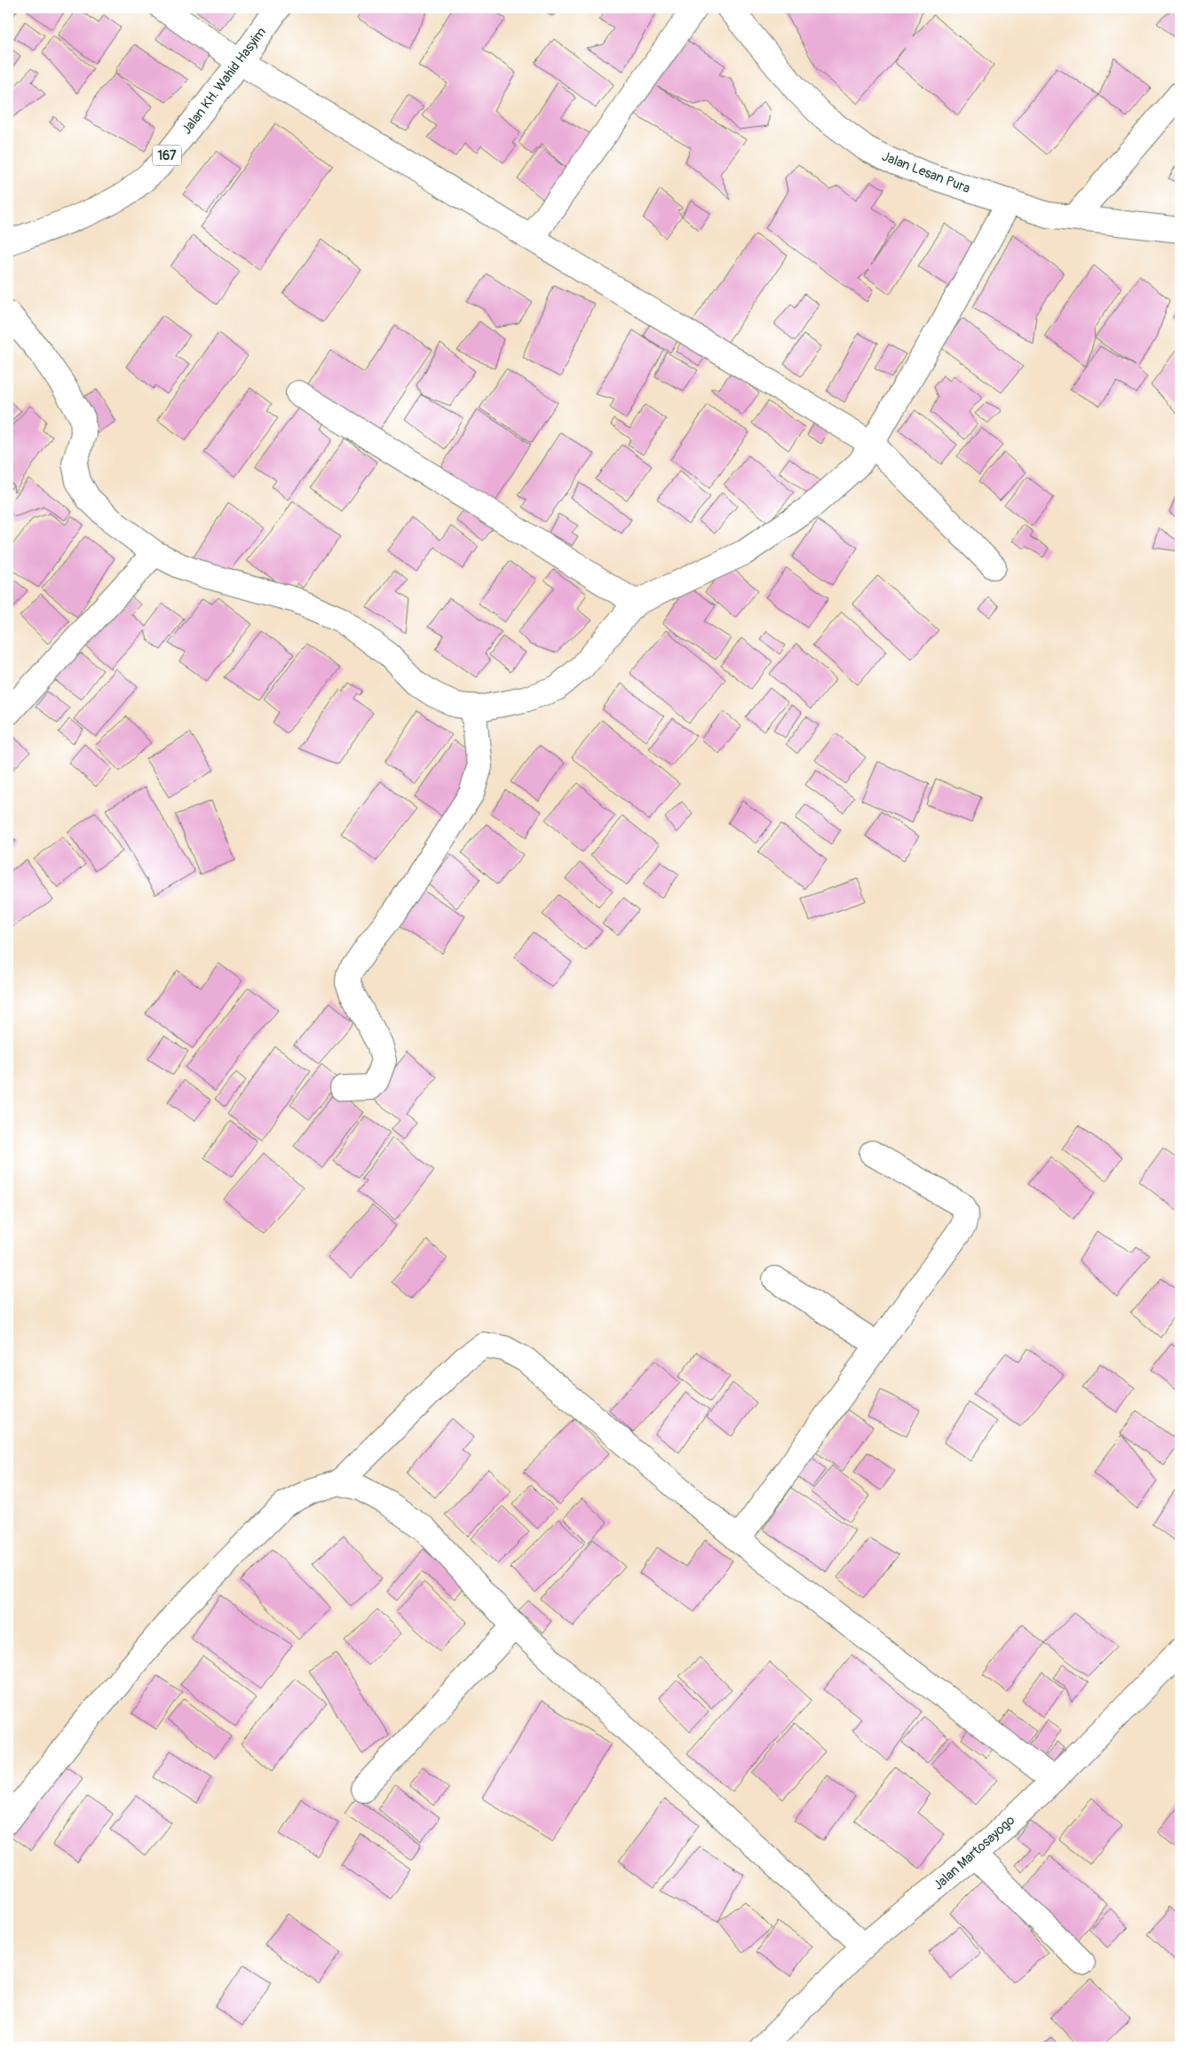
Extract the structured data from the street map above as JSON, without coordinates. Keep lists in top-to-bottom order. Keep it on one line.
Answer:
{"streets":{"street":["Jalan KH. Wahid Hasyim","167","Jalan Lesan Pura","Jalan Martosayogo"]}}
